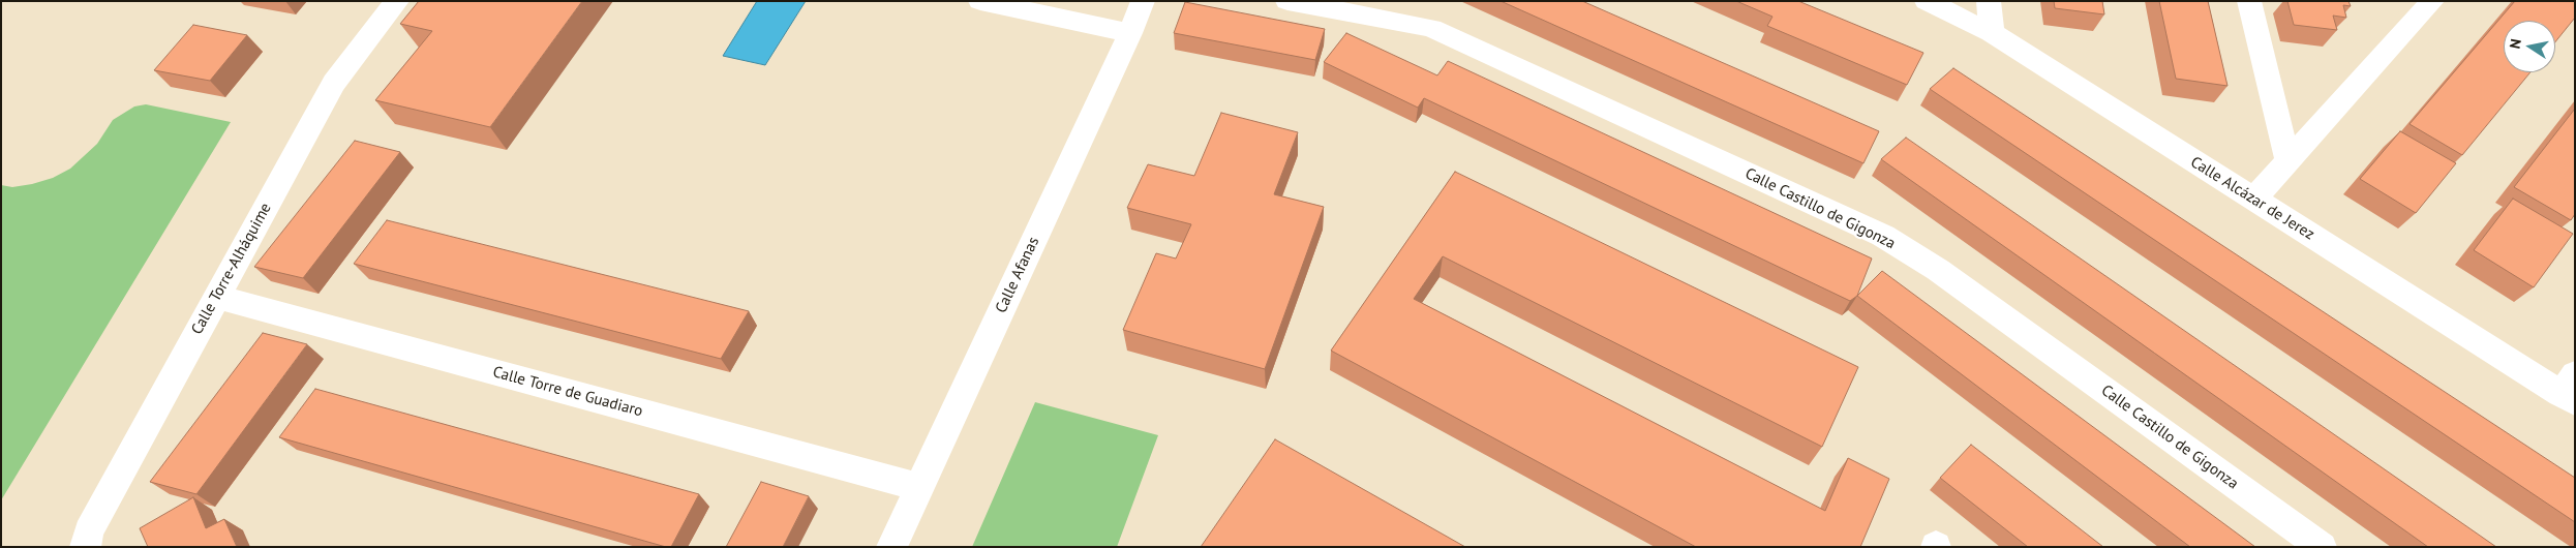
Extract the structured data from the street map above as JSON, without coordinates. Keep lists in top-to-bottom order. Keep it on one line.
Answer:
{"streets":{"street":["Calle Alcázar de Jerez","Calle Castillo de Gigonza","Calle Torre-Alháquime","Calle Afanas","Calle Torre de Guadiaro"]},"crossings":[["Calle Torre-Alháquime","Calle Torre de Guadiaro"],["Calle Afanas","Calle Torre de Guadiaro"]],"north":"left"}
